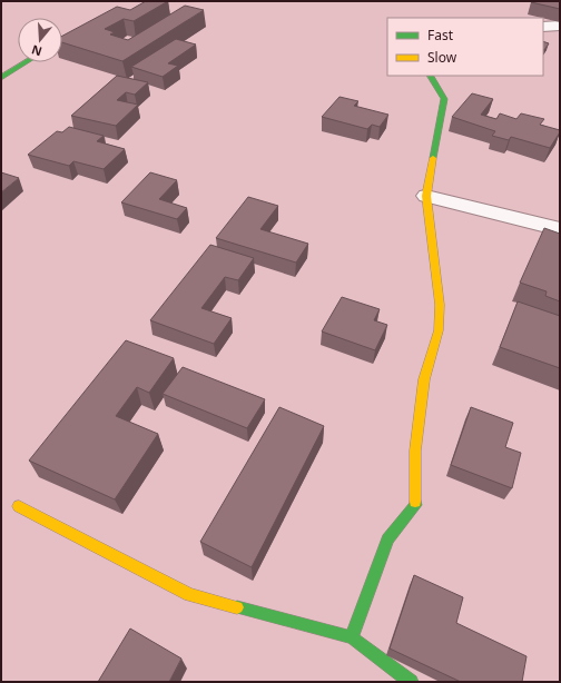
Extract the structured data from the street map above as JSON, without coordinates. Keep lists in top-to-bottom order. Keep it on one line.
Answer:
{"legend":["Fast","Slow"],"north":"bottom"}
